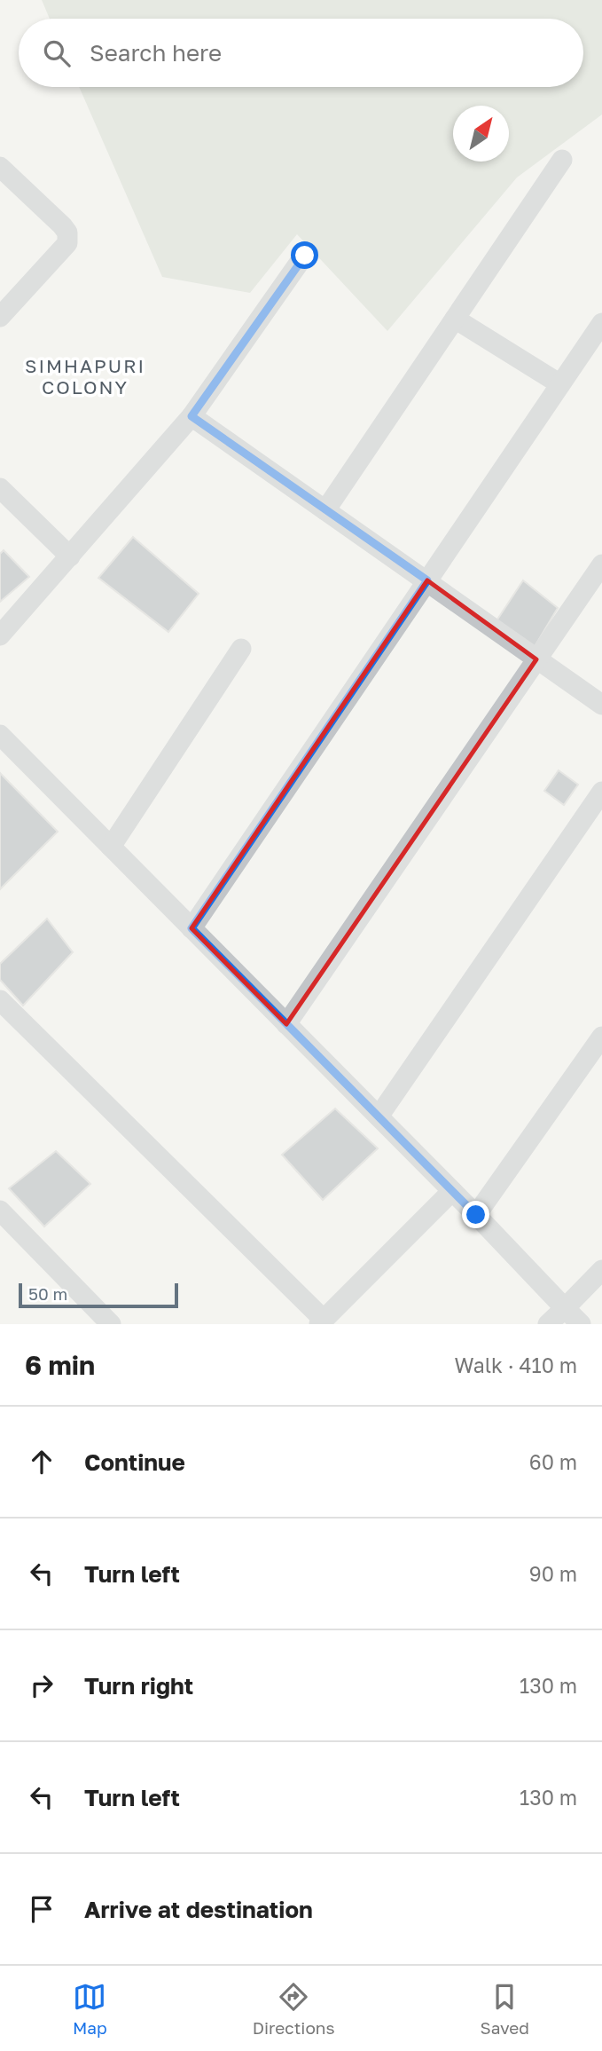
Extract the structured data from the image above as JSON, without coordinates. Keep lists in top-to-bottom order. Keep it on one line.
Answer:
{"districts":["SIMHAPURI COLONY"],"scale_bar":"50 m","north":"top right","page":{"search":"Search here","scale":"50 m","heading":["6 min","Walk · 410 m"],"list":[["Continue","60 m"],["Turn left","90 m"],["Turn right","130 m"],["Turn left","130 m"],"Arrive at destination"],"nav":["Map","Directions","Saved"]}}
